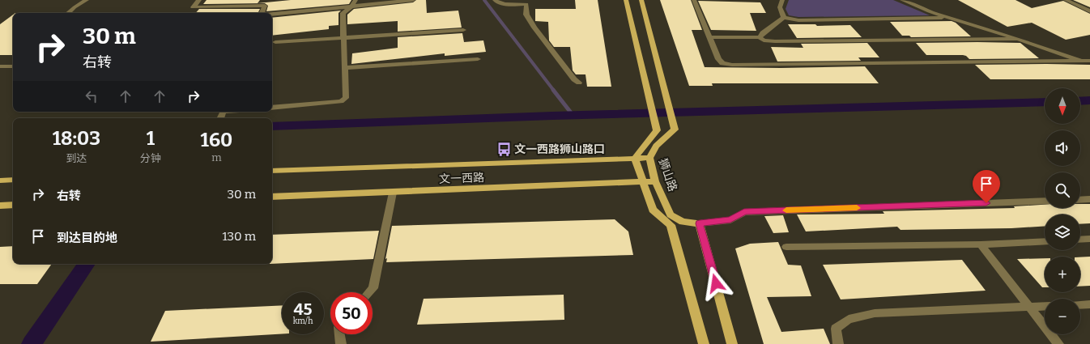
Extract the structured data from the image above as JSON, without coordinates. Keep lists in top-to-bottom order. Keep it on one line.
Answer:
{"streets":{"main road":["狮山路","文一西路"]},"crossings":[["狮山路","文一西路"]],"places":{"bus stop":["文一西路狮山路口"]},"north":"bottom","page":{"turn":["30 m","右转"],"map_buttons":["+","−"],"eta":["18:03","到达","1","分钟","160","m"],"list":[{"name":"右转","value":"30 m"},{"name":"到达目的地","value":"130 m"}],"speed":"45 km/h","limit":"50"}}
